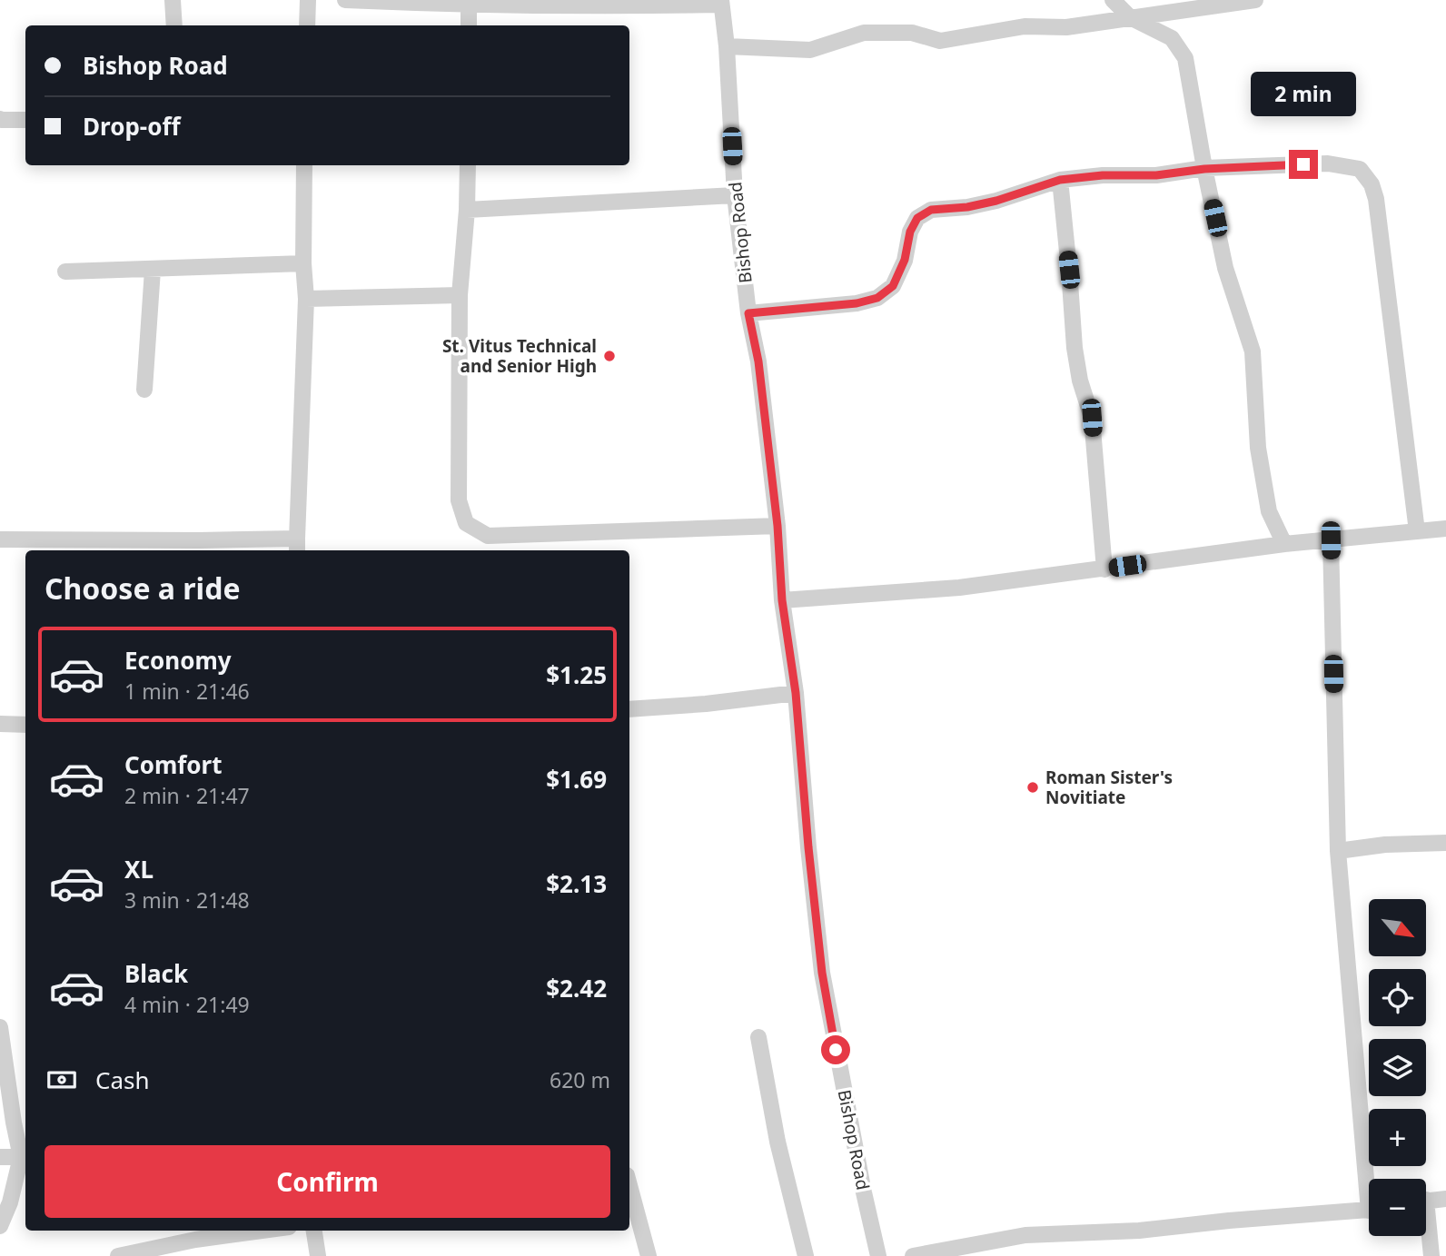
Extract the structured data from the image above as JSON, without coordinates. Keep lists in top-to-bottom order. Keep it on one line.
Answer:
{"streets":{"street":["Bishop Road"]},"places":["St. Vitus Technical and Senior High","Roman Sister's Novitiate"],"north":"bottom right","page":{"banner":["Bishop Road","Drop-off"],"bubble":"2 min","heading":"Choose a ride","list":[{"name":"Economy","note":"1 min · 21:46","value":"$1.25"},{"name":"Comfort","note":"2 min · 21:47","value":"$1.69"},{"name":"XL","note":"3 min · 21:48","value":"$2.13"},{"name":"Black","note":"4 min · 21:49","value":"$2.42"}],"map_buttons":["+","−"],"pay":["Cash","620 m"],"buttons":"Confirm"}}
